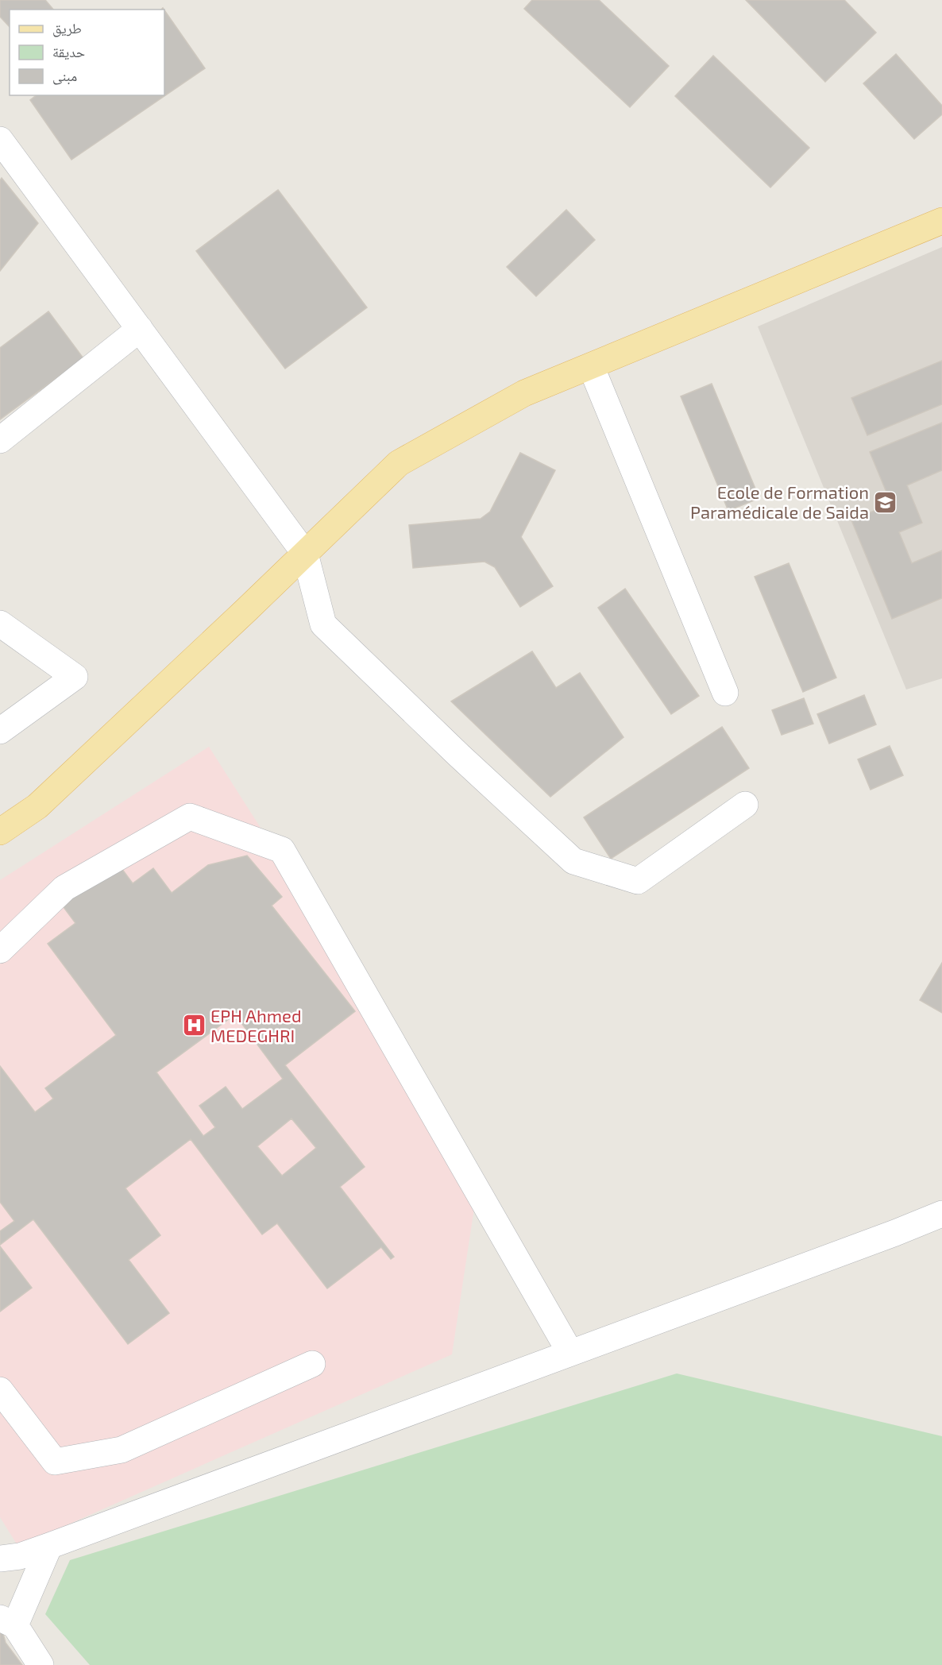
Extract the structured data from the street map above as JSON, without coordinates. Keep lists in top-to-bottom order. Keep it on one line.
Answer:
{"places":{"school or university":["Ecole de Formation Paramédicale de Saida"],"hospital":["EPH Ahmed MEDEGHRI"]},"legend":["طريق","حديقة","مبنى"]}
